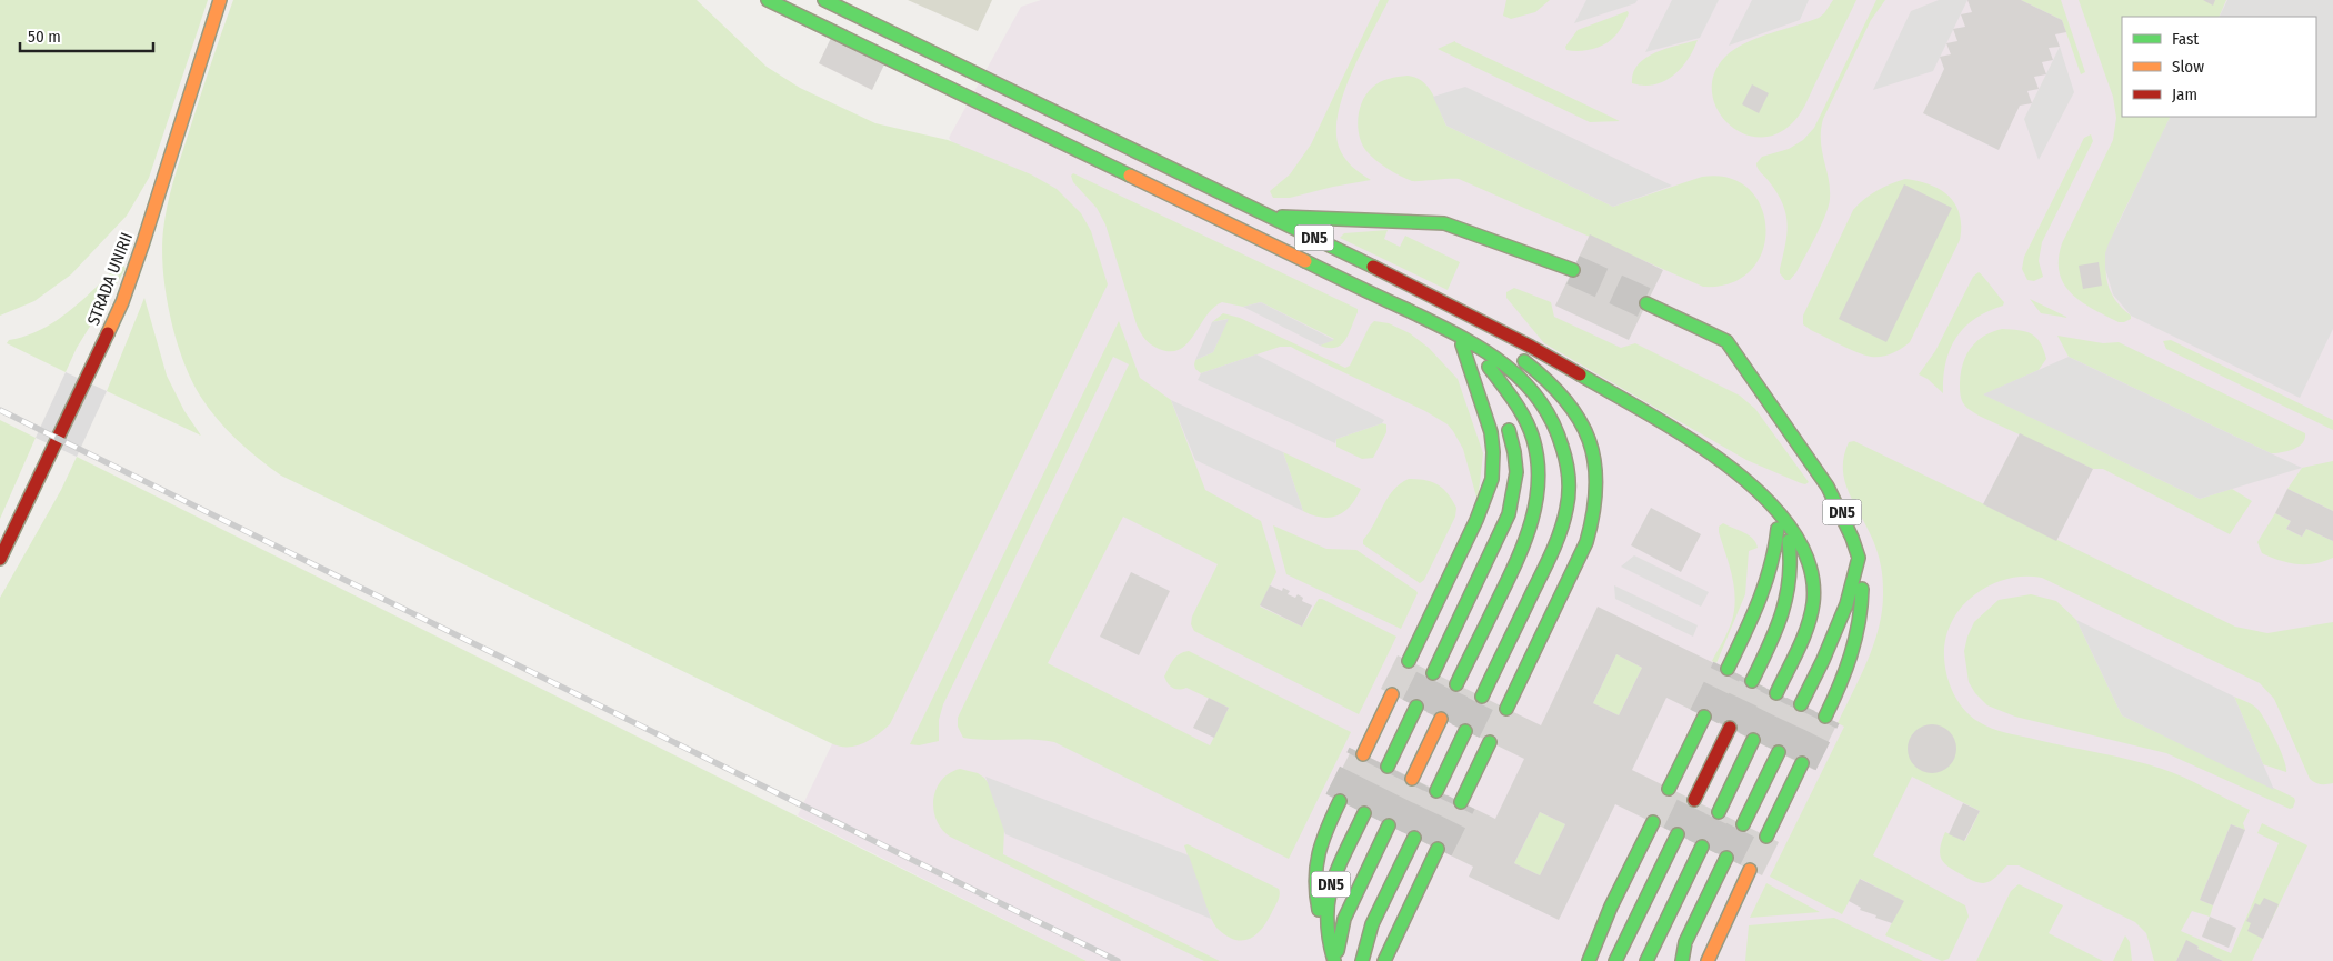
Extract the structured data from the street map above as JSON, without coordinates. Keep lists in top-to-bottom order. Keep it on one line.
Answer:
{"streets":{"main road":["DN5","STRADA UNIRII"]},"legend":["Fast","Slow","Jam"],"scale_bar":"50 m"}
